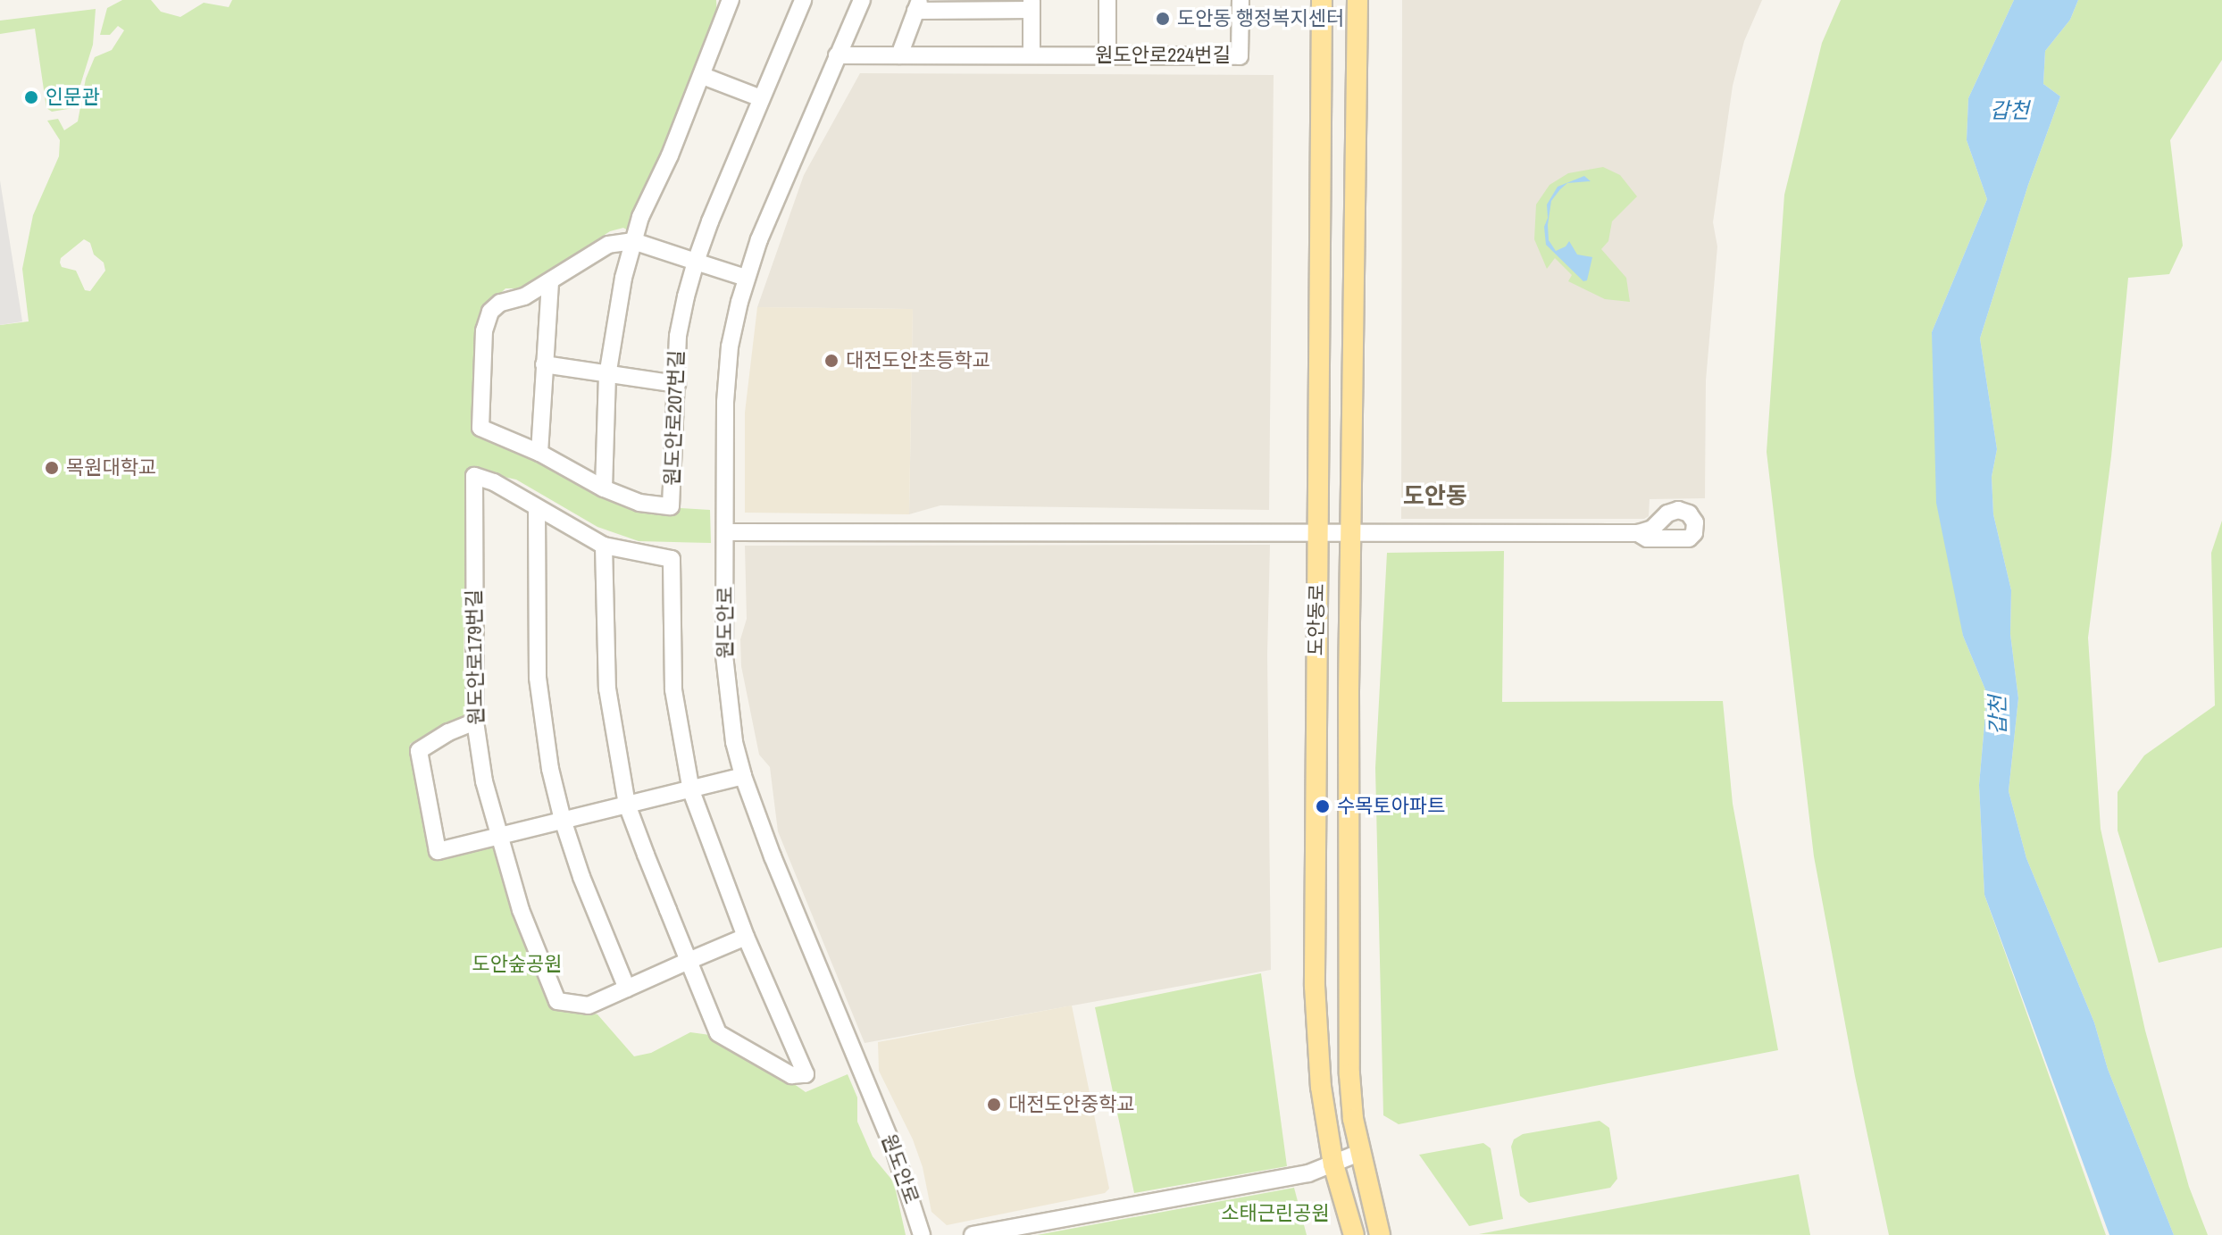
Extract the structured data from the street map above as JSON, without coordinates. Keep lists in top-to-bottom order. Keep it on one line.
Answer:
{"streets":{"main road":["도안동로"],"street":["원도안로224번길","원도안로207번길","원도안로","원도안로179번길"]},"crossings":[["원도안로224번길","원도안로"]],"districts":["도안동"],"water":["갑천"],"parks":["도안숲공원","소태근린공원"],"places":["도안동 행정복지센터","인문관","대전도안초등학교","목원대학교","수목토아파트","대전도안중학교"]}
